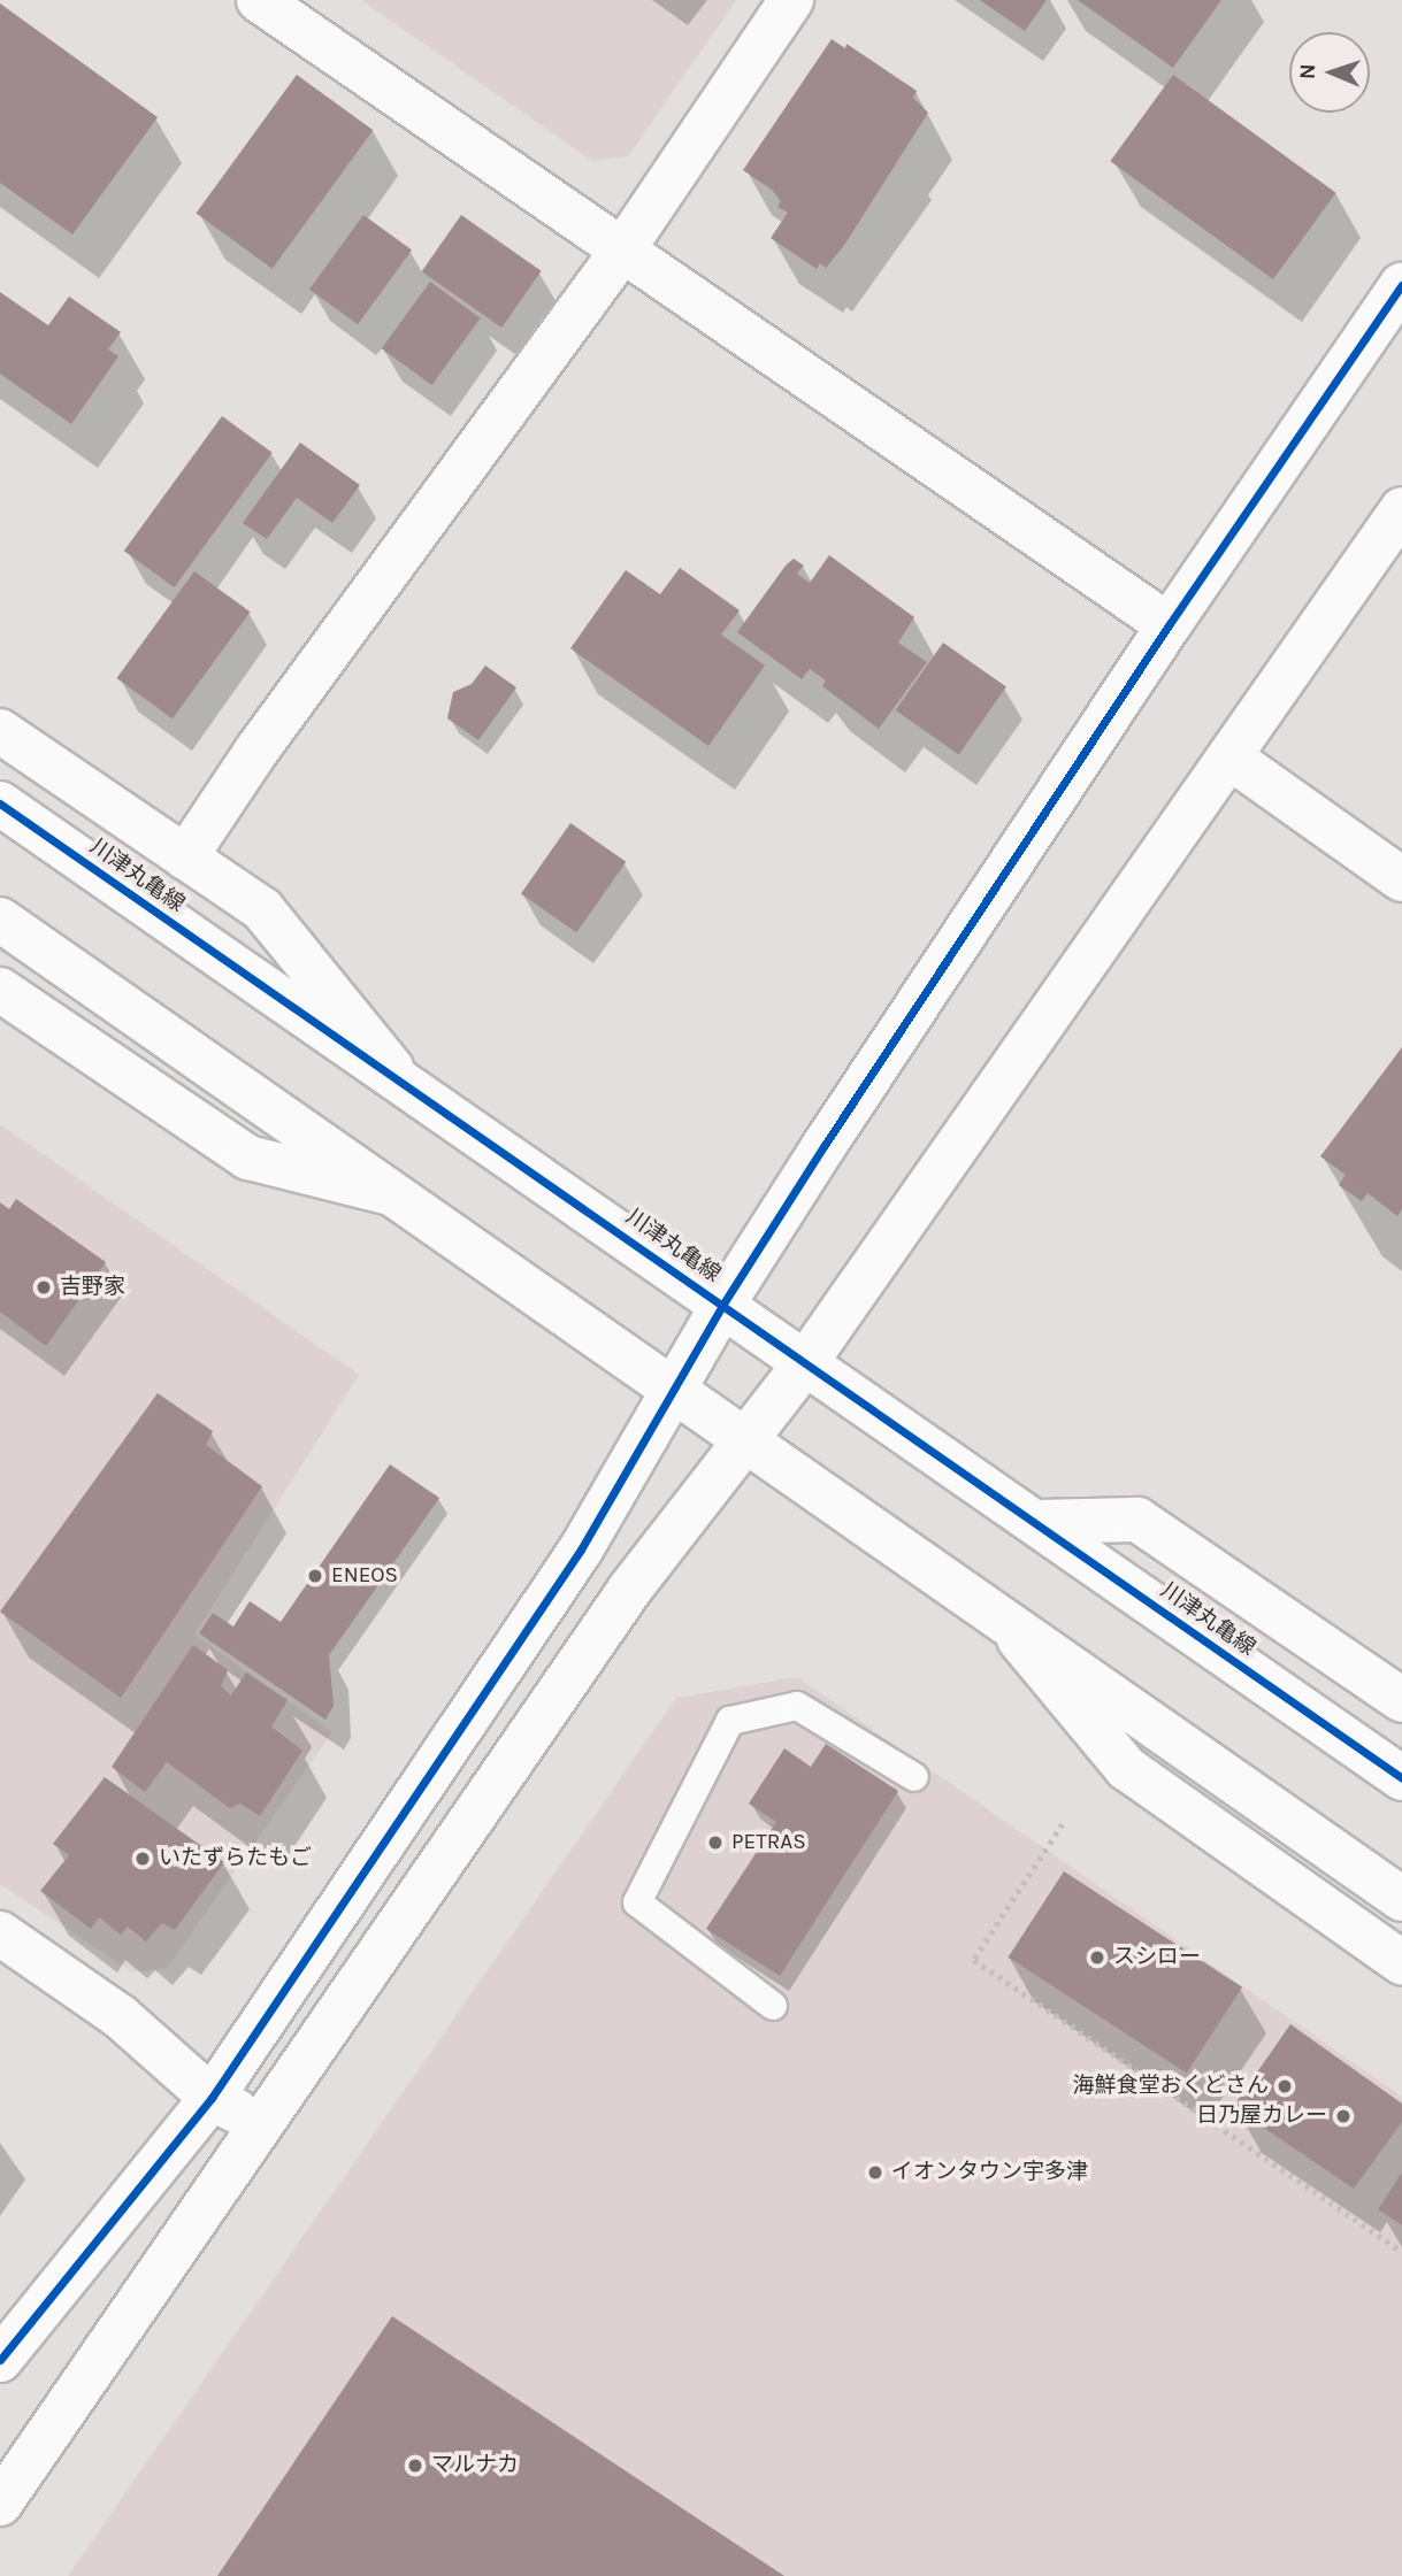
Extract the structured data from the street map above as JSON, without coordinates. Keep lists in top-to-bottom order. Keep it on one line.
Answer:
{"streets":{"street":["川津丸亀線"]},"places":["吉野家","ENEOS","PETRAS","いたずらたもご","スシロー","海鮮食堂おくどさん","日乃屋カレー","イオンタウン宇多津","マルナカ"],"north":"left"}
